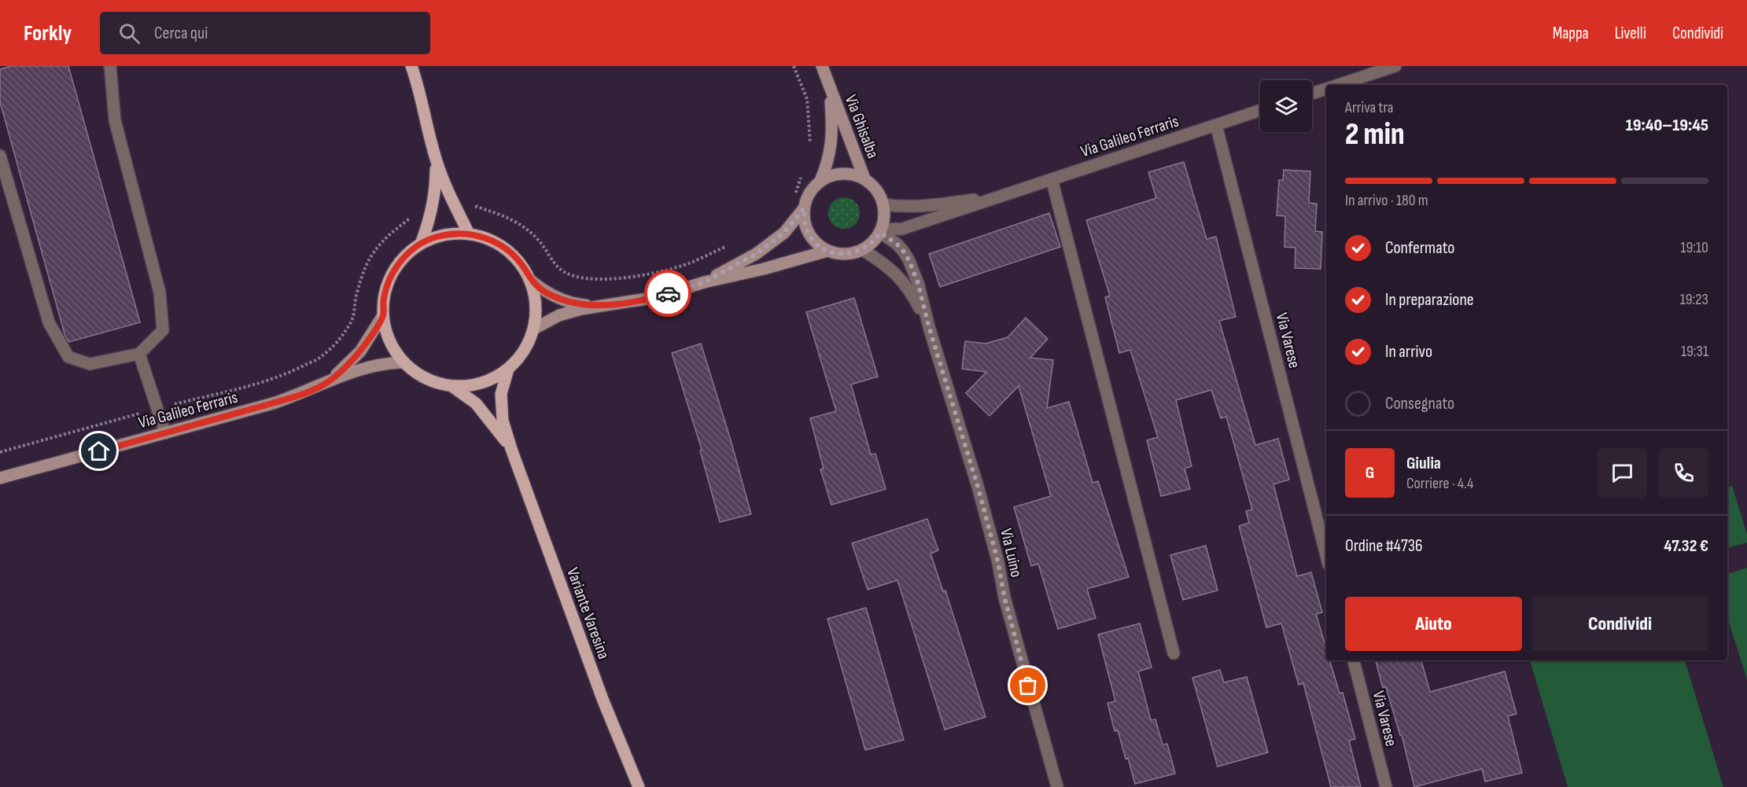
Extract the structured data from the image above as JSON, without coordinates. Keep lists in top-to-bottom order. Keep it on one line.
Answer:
{"streets":{"main road":["Variante Varesina"],"street":["Via Ghisalba","Via Galileo Ferraris","Via Varese","Via Luino"]},"crossings":[["Via Ghisalba","Via Galileo Ferraris"],["Via Ghisalba","Via Luino"],["Via Galileo Ferraris","Via Varese"],["Via Galileo Ferraris","Via Luino"],["Via Galileo Ferraris","Variante Varesina"]],"page":{"header":"Forkly","search":"Cerca qui","nav":["Mappa","Livelli","Condividi"],"heading":["2 min","Arriva tra","19:40–19:45"],"panel":["Giulia","Corriere · 4.4","Ordine #4736","47.32 €"],"bar":"In arrivo · 180 m","list":[["Confermato","19:10"],["In preparazione","19:23"],["In arrivo","19:31"],"Consegnato"],"round":"G","buttons":["Aiuto","Condividi"]}}
